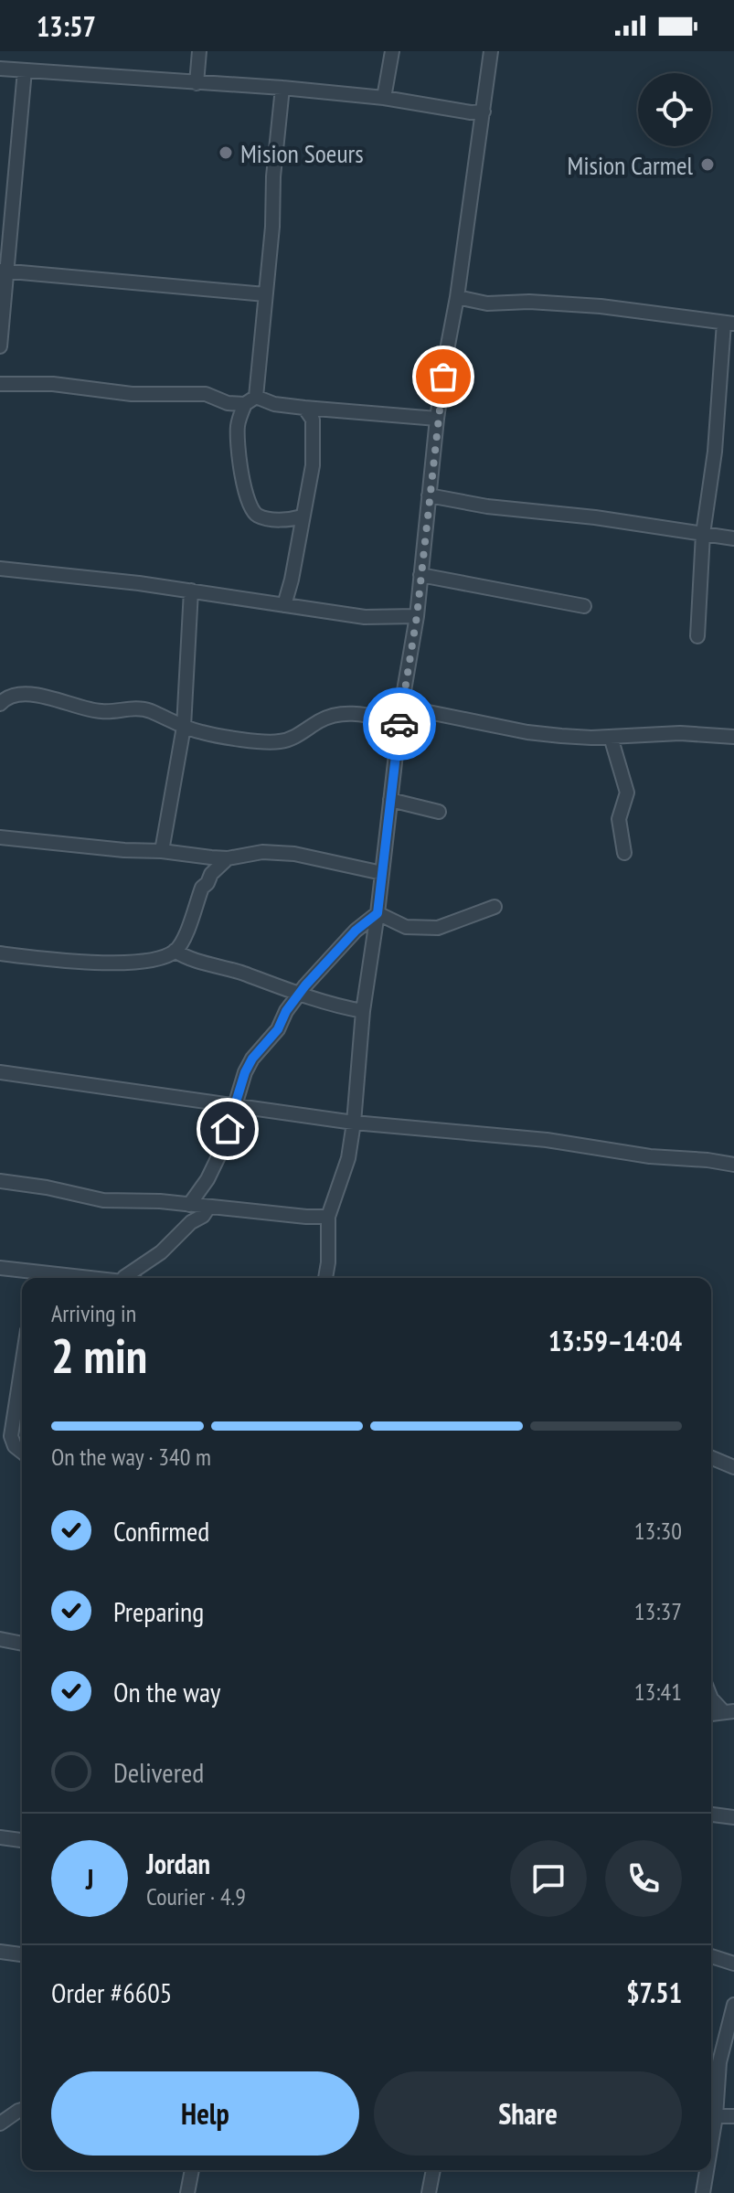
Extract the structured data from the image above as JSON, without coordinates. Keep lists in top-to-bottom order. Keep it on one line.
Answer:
{"places":["Mision Soeurs","Mision Carmel"],"page":{"status":"13:57","heading":["2 min","Arriving in","13:59–14:04"],"panel":["Jordan","Courier · 4.9","Order #6605","$7.51"],"bar":"On the way · 340 m","list":[["Confirmed","13:30"],["Preparing","13:37"],["On the way","13:41"],"Delivered"],"round":"J","buttons":["Help","Share"]}}
